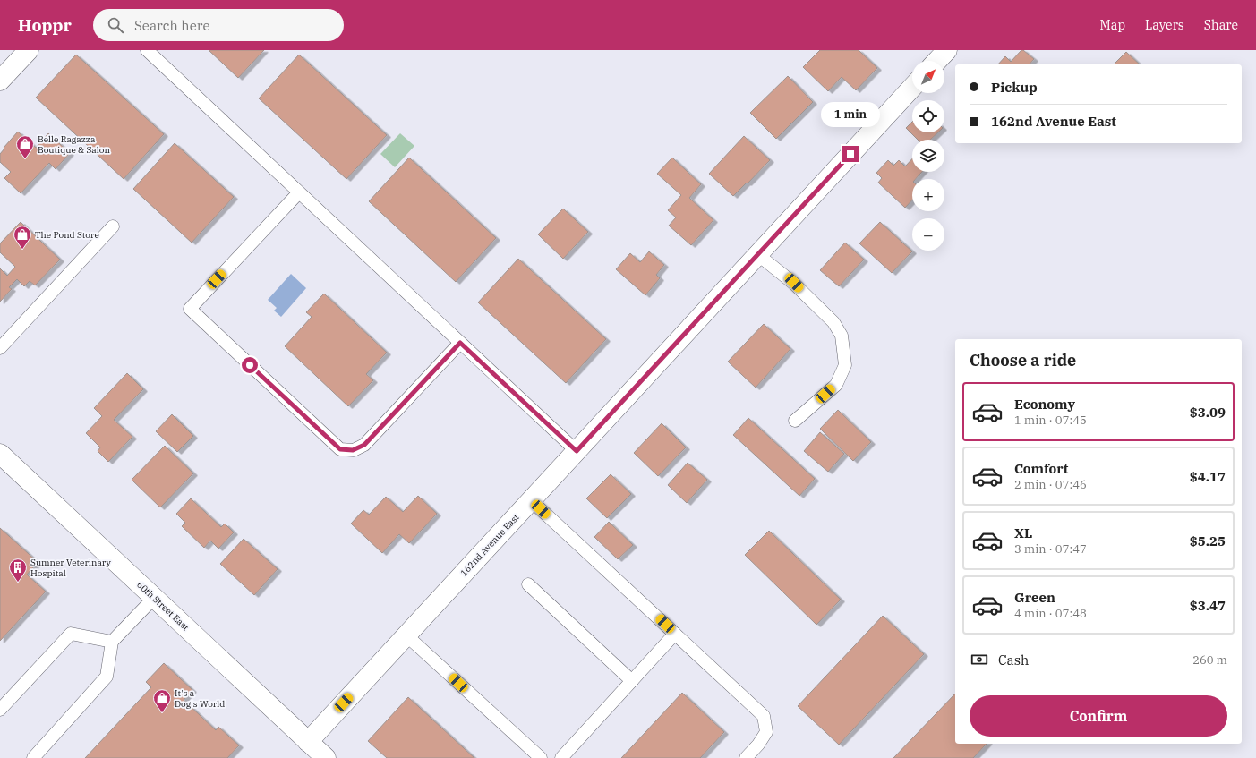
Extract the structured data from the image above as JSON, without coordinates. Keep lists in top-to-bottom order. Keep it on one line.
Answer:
{"streets":{"street":["162nd Avenue East","60th Street East"]},"crossings":[["162nd Avenue East","60th Street East"]],"places":{"shop":["Belle Ragazza Boutique & Salon","The Pond Store","It's a Dog's World"],"building":["Sumner Veterinary Hospital"]},"north":"top right","page":{"header":"Hoppr","search":"Search here","nav":["Map","Layers","Share"],"map_buttons":["+","−"],"banner":["Pickup","162nd Avenue East"],"bubble":"1 min","heading":"Choose a ride","list":[{"name":"Economy","note":"1 min · 07:45","value":"$3.09"},{"name":"Comfort","note":"2 min · 07:46","value":"$4.17"},{"name":"XL","note":"3 min · 07:47","value":"$5.25"},{"name":"Green","note":"4 min · 07:48","value":"$3.47"}],"pay":["Cash","260 m"],"buttons":"Confirm"}}
